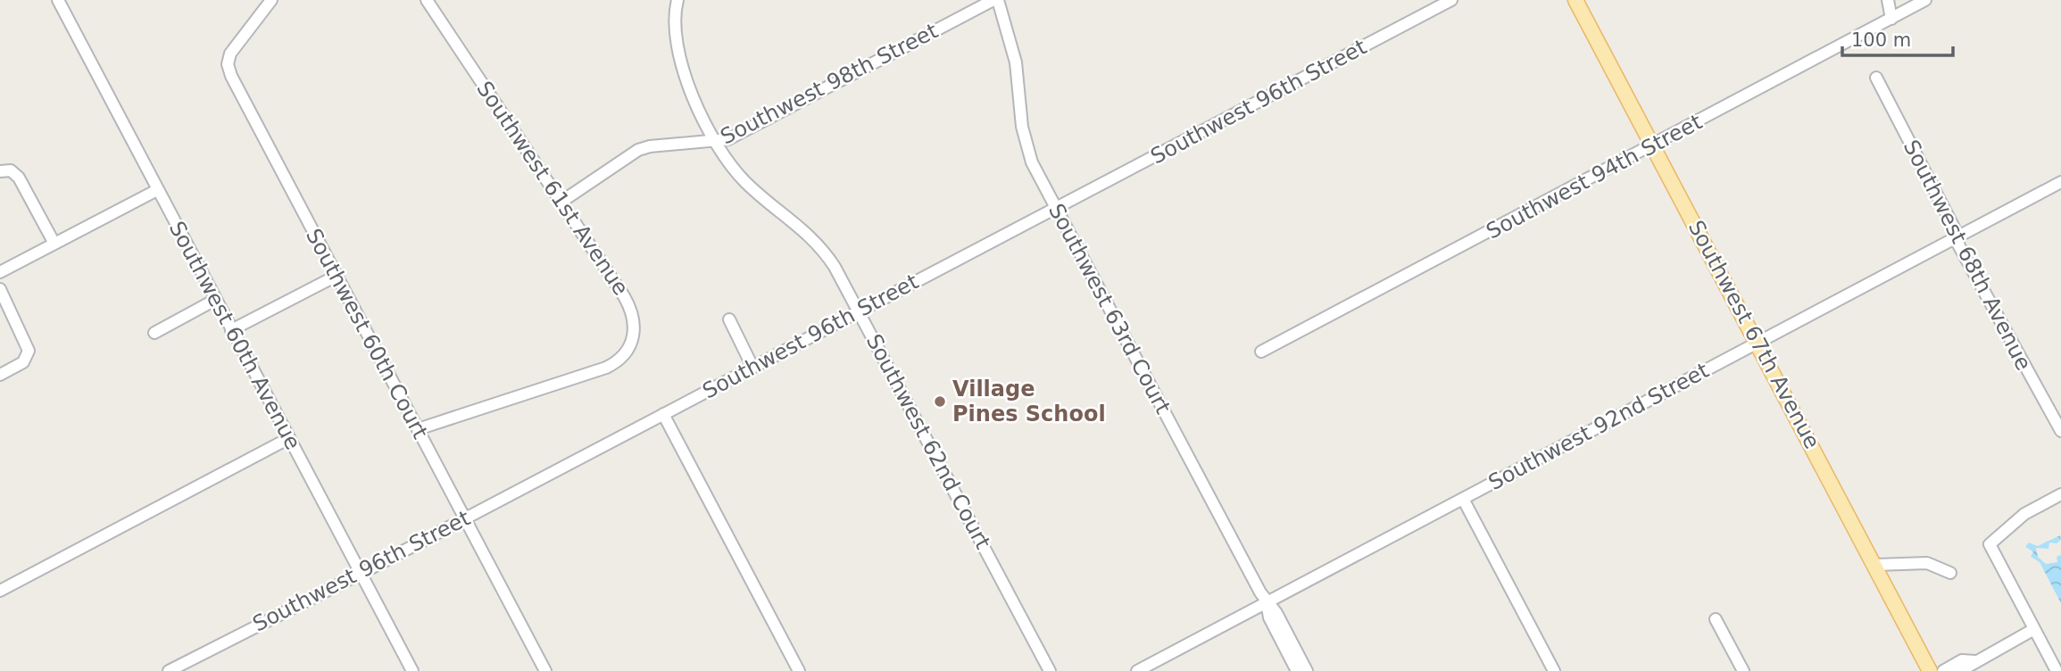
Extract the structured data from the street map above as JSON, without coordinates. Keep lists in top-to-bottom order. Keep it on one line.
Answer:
{"streets":{"main road":["Southwest 67th Avenue"],"street":["Southwest 98th Street","Southwest 96th Street","Southwest 94th Street","Southwest 61st Avenue","Southwest 68th Avenue","Southwest 63rd Court","Southwest 60th Court","Southwest 60th Avenue","Southwest 92nd Street","Southwest 62nd Court"]},"crossings":[["Southwest 98th Street","Southwest 61st Avenue"],["Southwest 98th Street","Southwest 63rd Court"],["Southwest 98th Street","Southwest 62nd Court"],["Southwest 96th Street","Southwest 63rd Court"],["Southwest 96th Street","Southwest 60th Court"],["Southwest 96th Street","Southwest 60th Avenue"],["Southwest 96th Street","Southwest 62nd Court"],["Southwest 94th Street","Southwest 67th Avenue"],["Southwest 61st Avenue","Southwest 60th Court"],["Southwest 68th Avenue","Southwest 92nd Street"],["Southwest 63rd Court","Southwest 92nd Street"],["Southwest 67th Avenue","Southwest 92nd Street"]],"places":["Village Pines School"],"scale_bar":"100 m"}
